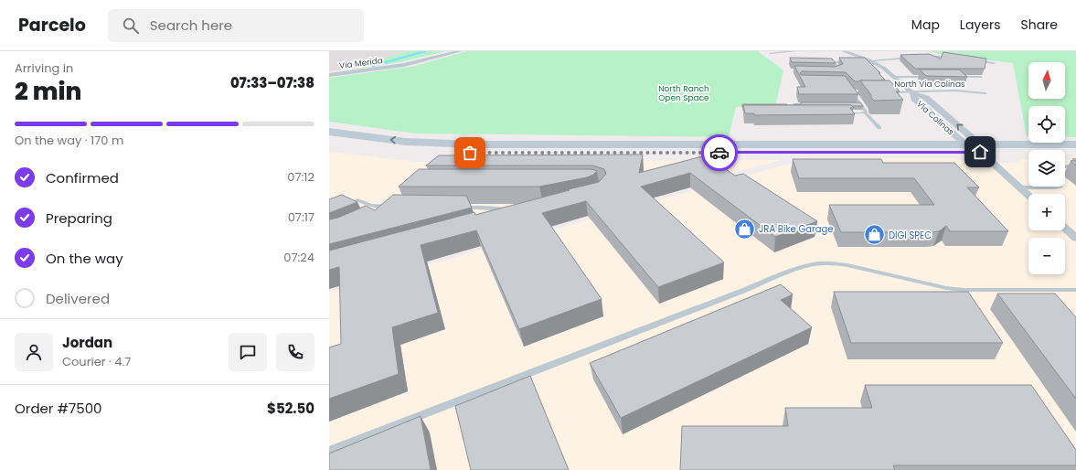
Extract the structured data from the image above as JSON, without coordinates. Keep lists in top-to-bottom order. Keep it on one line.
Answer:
{"streets":{"street":["Via Merida","Via Colinas"],"lane":["North Via Colinas"]},"crossings":[["North Via Colinas","Via Colinas"]],"parks":["North Ranch Open Space"],"places":{"shop":["JRA Bike Garage","DIGI SPEC"]},"north":"top","page":{"header":"Parcelo","search":"Search here","nav":["Map","Layers","Share"],"heading":["2 min","Arriving in","07:33–07:38"],"panel":["Jordan","Courier · 4.7","Order #7500","$52.50"],"map_buttons":["+","−"],"bar":"On the way · 170 m","list":[["Confirmed","07:12"],["Preparing","07:17"],["On the way","07:24"],"Delivered"]}}
